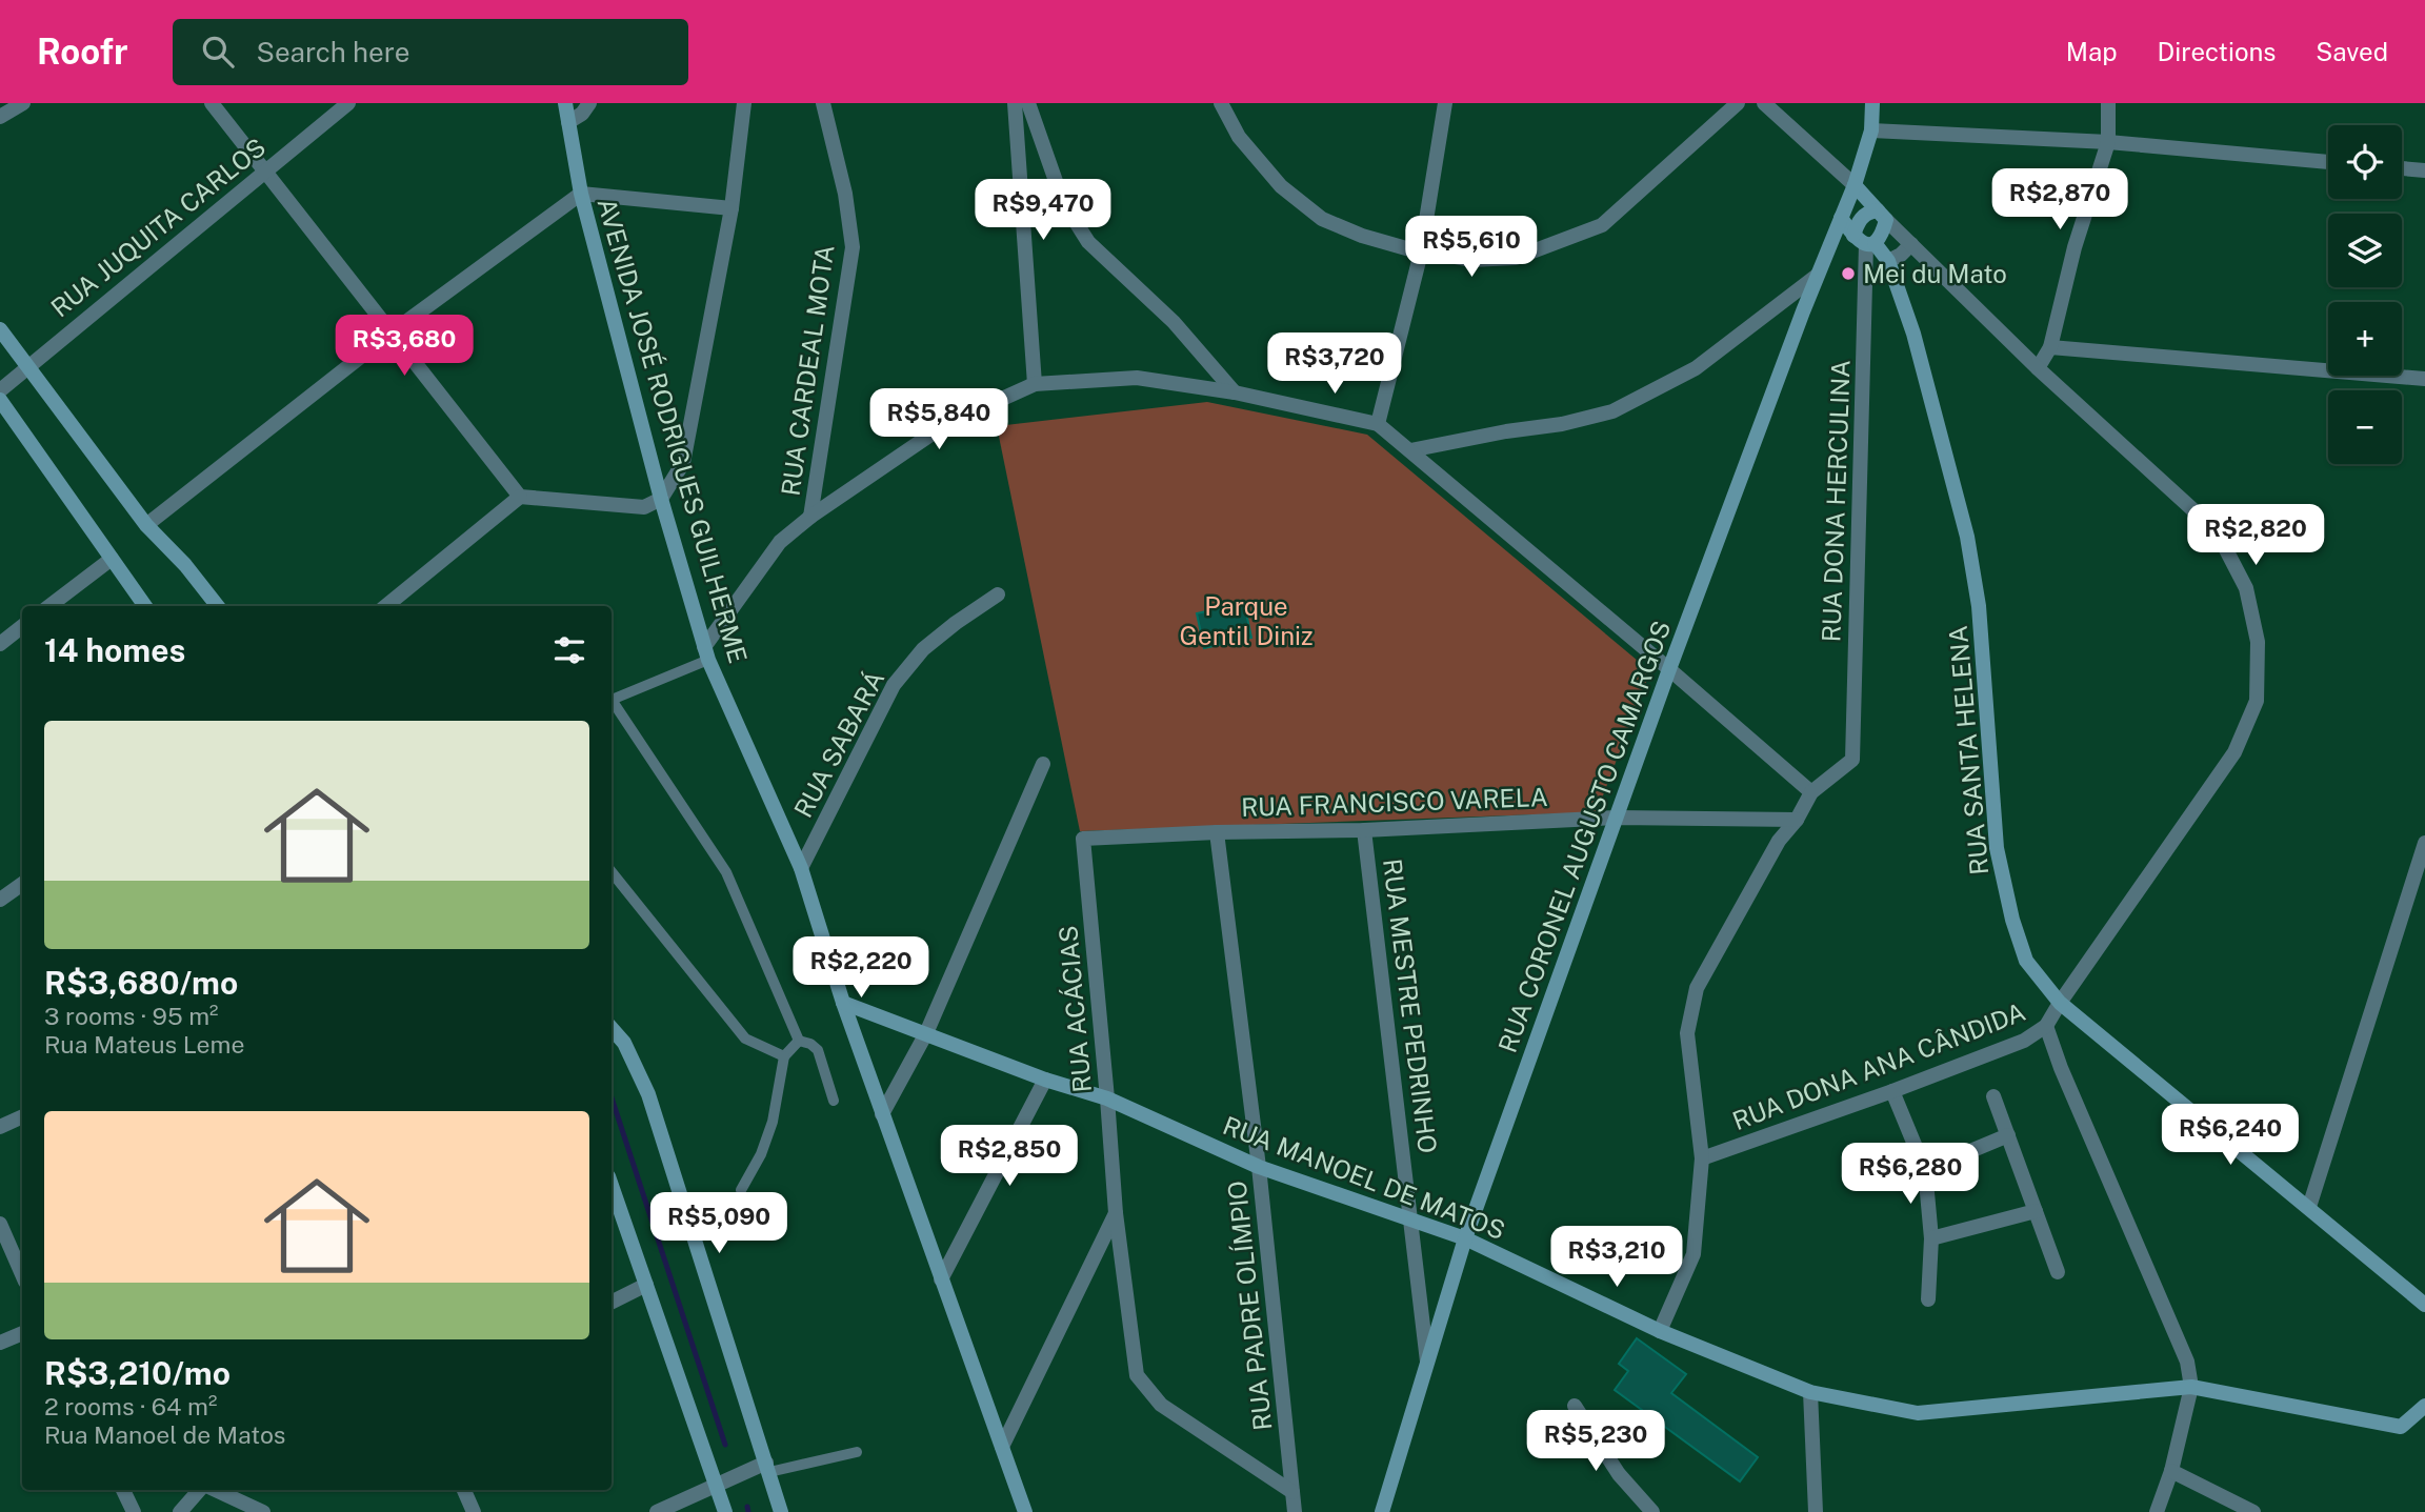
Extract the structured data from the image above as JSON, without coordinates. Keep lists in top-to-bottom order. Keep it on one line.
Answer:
{"streets":{"street":["RUA JUQUITA CARLOS","RUA CARDEAL MOTA","AVENIDA JOSÉ RODRIGUES GUILHERME","RUA DONA HERCULINA","RUA SABARÁ","RUA SANTA HELENA","RUA FRANCISCO VARELA","RUA CORONEL AUGUSTO CAMARGOS","RUA MESTRE PEDRINHO","RUA ACÁCIAS","RUA DONA ANA CÂNDIDA","RUA MANOEL DE MATOS","RUA PADRE OLÍMPIO"]},"crossings":[["AVENIDA JOSÉ RODRIGUES GUILHERME","RUA SABARÁ"],["AVENIDA JOSÉ RODRIGUES GUILHERME","RUA MANOEL DE MATOS"],["RUA DONA HERCULINA","RUA SANTA HELENA"],["RUA SANTA HELENA","RUA CORONEL AUGUSTO CAMARGOS"],["RUA SANTA HELENA","RUA DONA ANA CÂNDIDA"],["RUA FRANCISCO VARELA","RUA CORONEL AUGUSTO CAMARGOS"],["RUA FRANCISCO VARELA","RUA MESTRE PEDRINHO"],["RUA FRANCISCO VARELA","RUA ACÁCIAS"],["RUA FRANCISCO VARELA","RUA PADRE OLÍMPIO"],["RUA CORONEL AUGUSTO CAMARGOS","RUA MESTRE PEDRINHO"],["RUA CORONEL AUGUSTO CAMARGOS","RUA MANOEL DE MATOS"],["RUA MESTRE PEDRINHO","RUA MANOEL DE MATOS"],["RUA ACÁCIAS","RUA MANOEL DE MATOS"],["RUA ACÁCIAS","RUA PADRE OLÍMPIO"],["RUA MANOEL DE MATOS","RUA PADRE OLÍMPIO"]],"parks":["Parque Gentil Diniz"],"places":["Mei du Mato"],"page":{"header":"Roofr","search":"Search here","nav":["Map","Directions","Saved"],"map_buttons":["+","−"],"price":["R$2,870","R$9,470","R$5,610","R$3,680","R$3,720","R$5,840","R$2,820","R$2,220","R$6,240","R$2,850","R$6,280","R$5,090","R$3,210","R$5,230"],"heading":"14 homes","list":[{"name":"R$3,680/mo","note":"3 rooms · 95 m² · Rua Mateus Leme"},{"name":"R$3,210/mo","note":"2 rooms · 64 m² · Rua Manoel de Matos"}]}}
